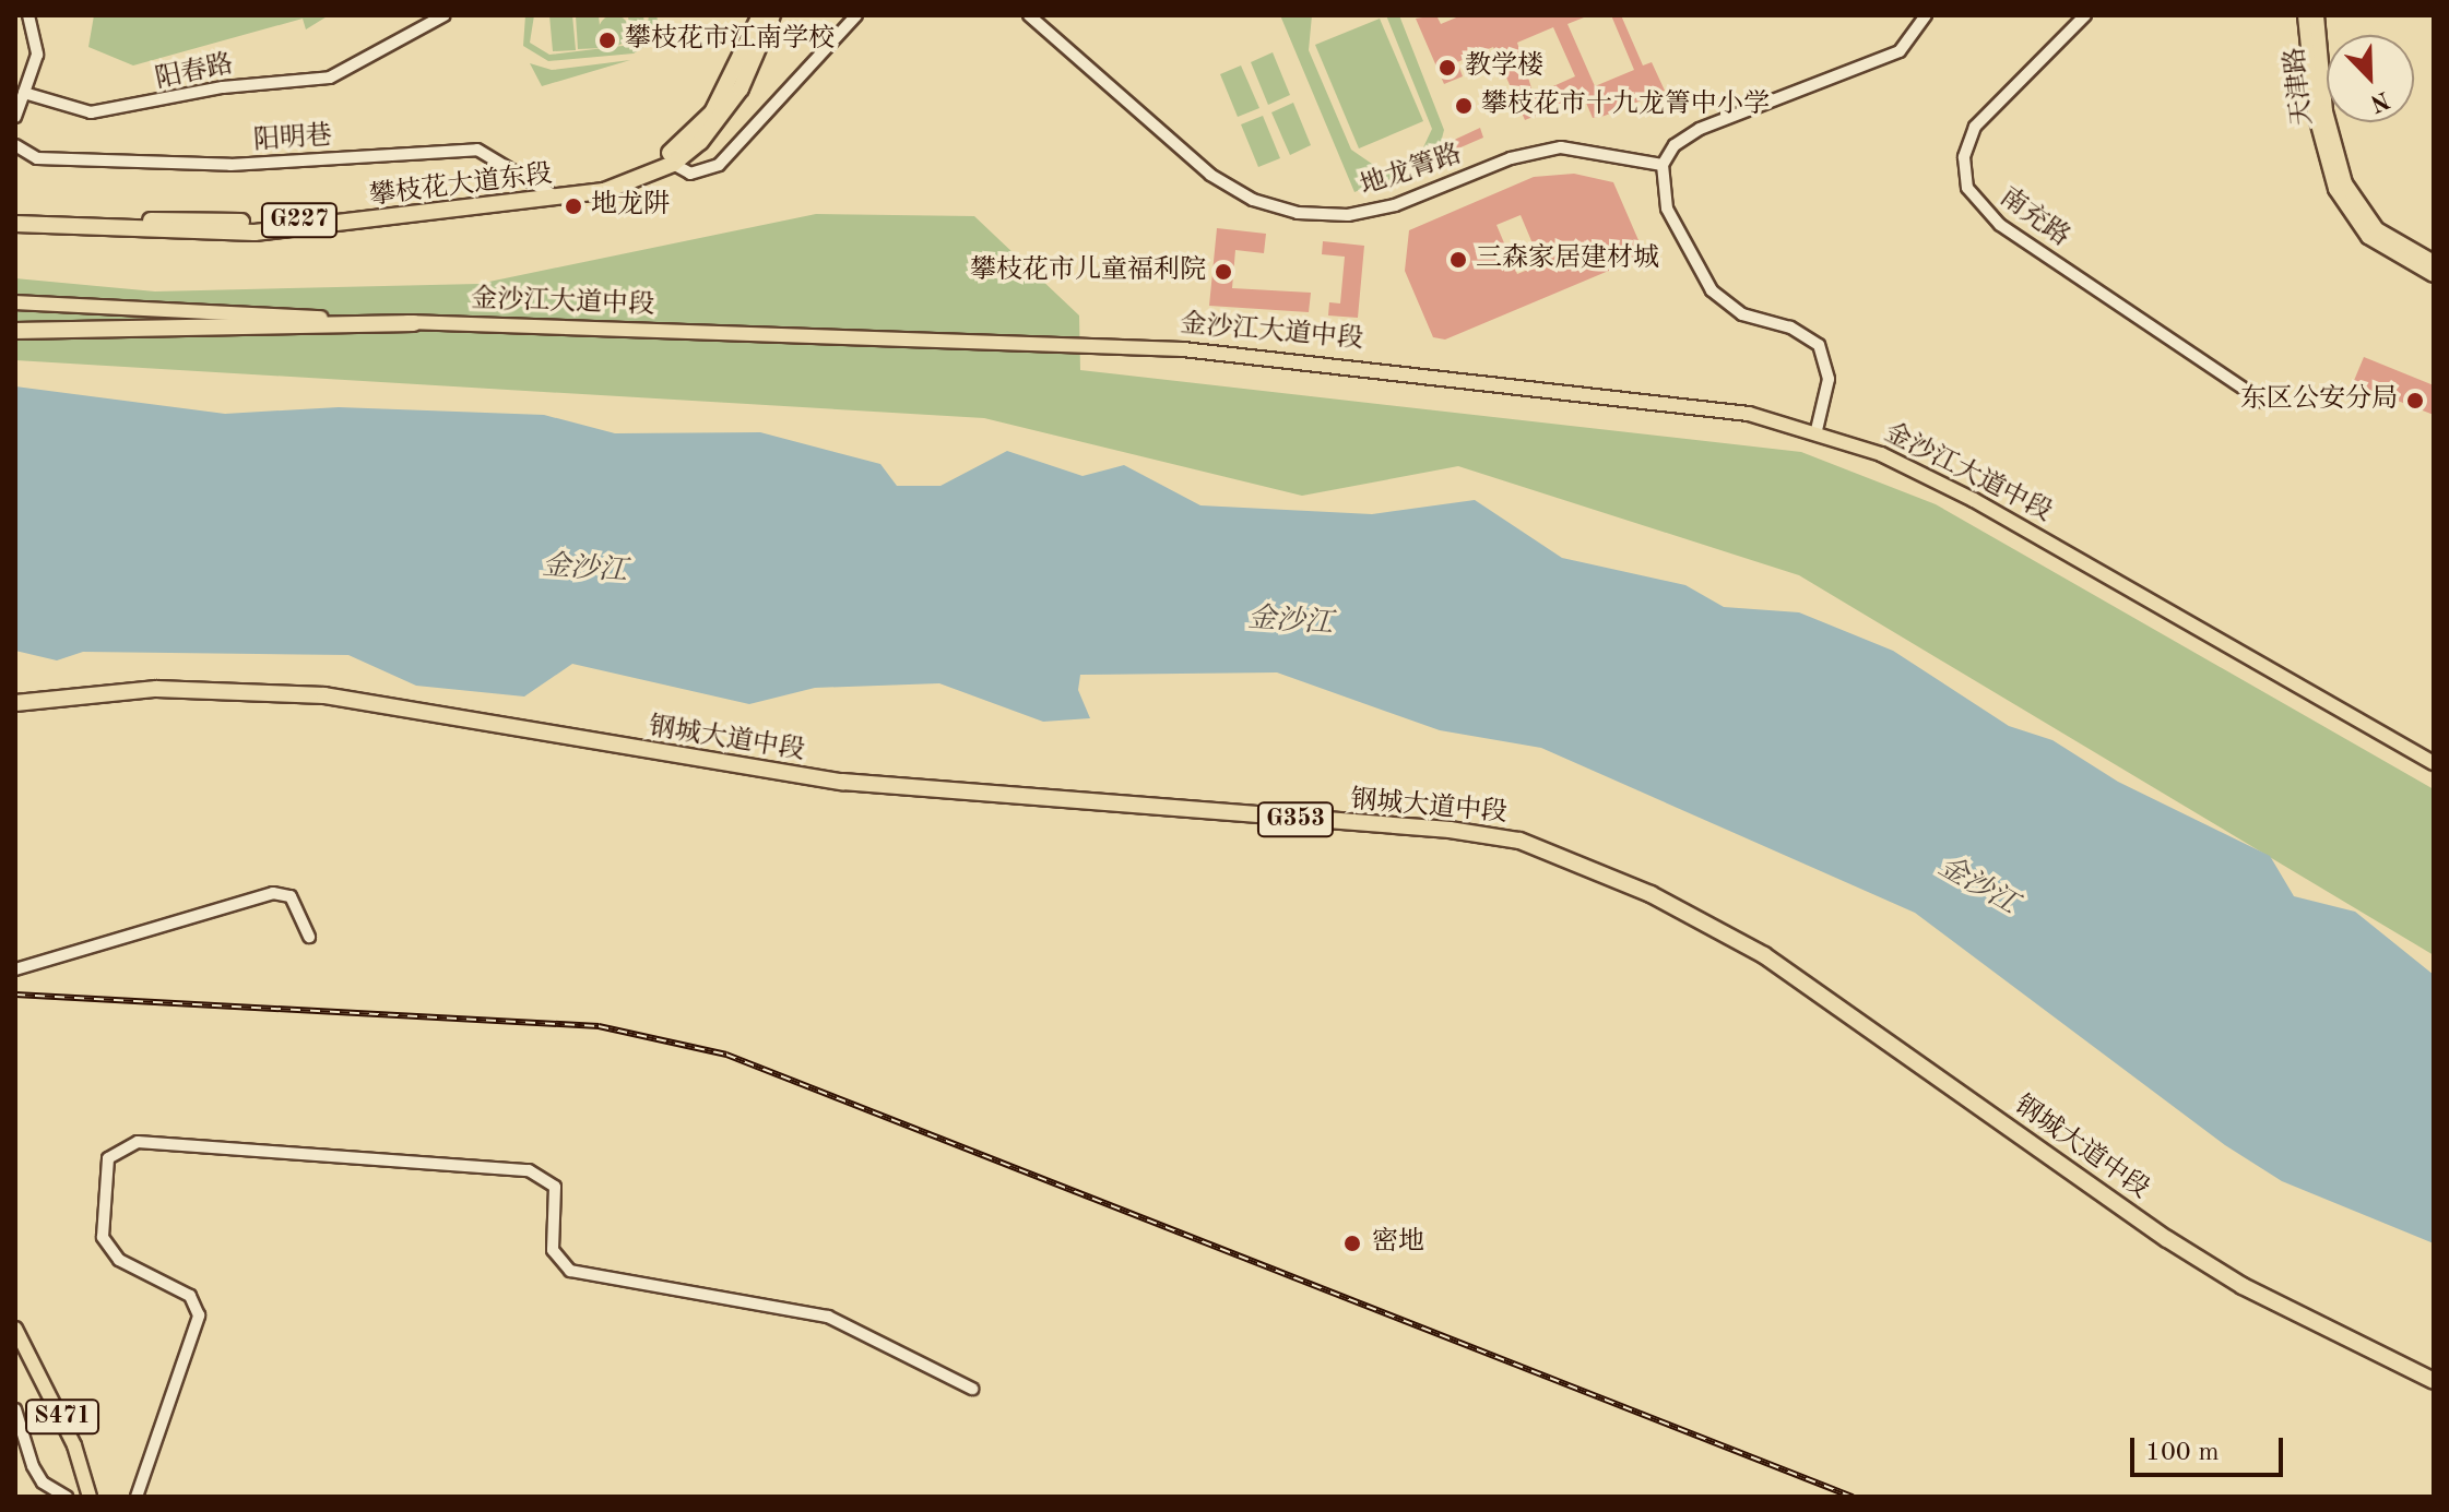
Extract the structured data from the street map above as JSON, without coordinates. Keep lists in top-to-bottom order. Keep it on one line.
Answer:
{"streets":{"highway":["攀枝花大道东段","G227","钢城大道中段","G353"],"main road":["天津路","金沙江大道中段","S471"],"street":["阳春路","阳明巷","地龙箐路","南充路"]},"crossings":[["阳明巷","攀枝花大道东段"]],"water":["金沙江"],"places":["攀枝花市江南学校","教学楼","攀枝花市十九龙箐中小学","地龙阱","三森家居建材城","攀枝花市儿童福利院","东区公安分局","密地"],"scale_bar":"100 m","north":"bottom right"}
